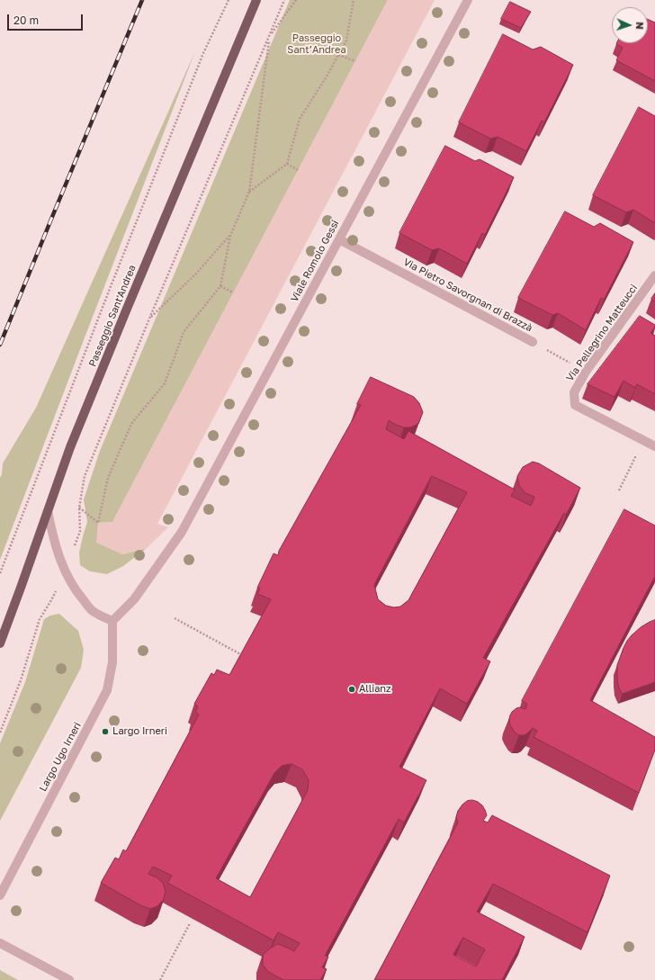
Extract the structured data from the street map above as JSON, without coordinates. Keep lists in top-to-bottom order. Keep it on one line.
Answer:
{"streets":{"main road":["Passeggio Sant'Andrea"],"street":["Viale Romolo Gessi","Via Pietro Savorgnan di Brazzà","Via Pellegrino Matteucci","Largo Ugo Irneri"]},"crossings":[["Viale Romolo Gessi","Via Pietro Savorgnan di Brazzà"],["Viale Romolo Gessi","Largo Ugo Irneri"],["Via Pietro Savorgnan di Brazzà","Via Pellegrino Matteucci"]],"parks":["Passeggio Sant’Andrea"],"places":["Allianz","Largo Irneri"],"scale_bar":"20 m","north":"right"}
